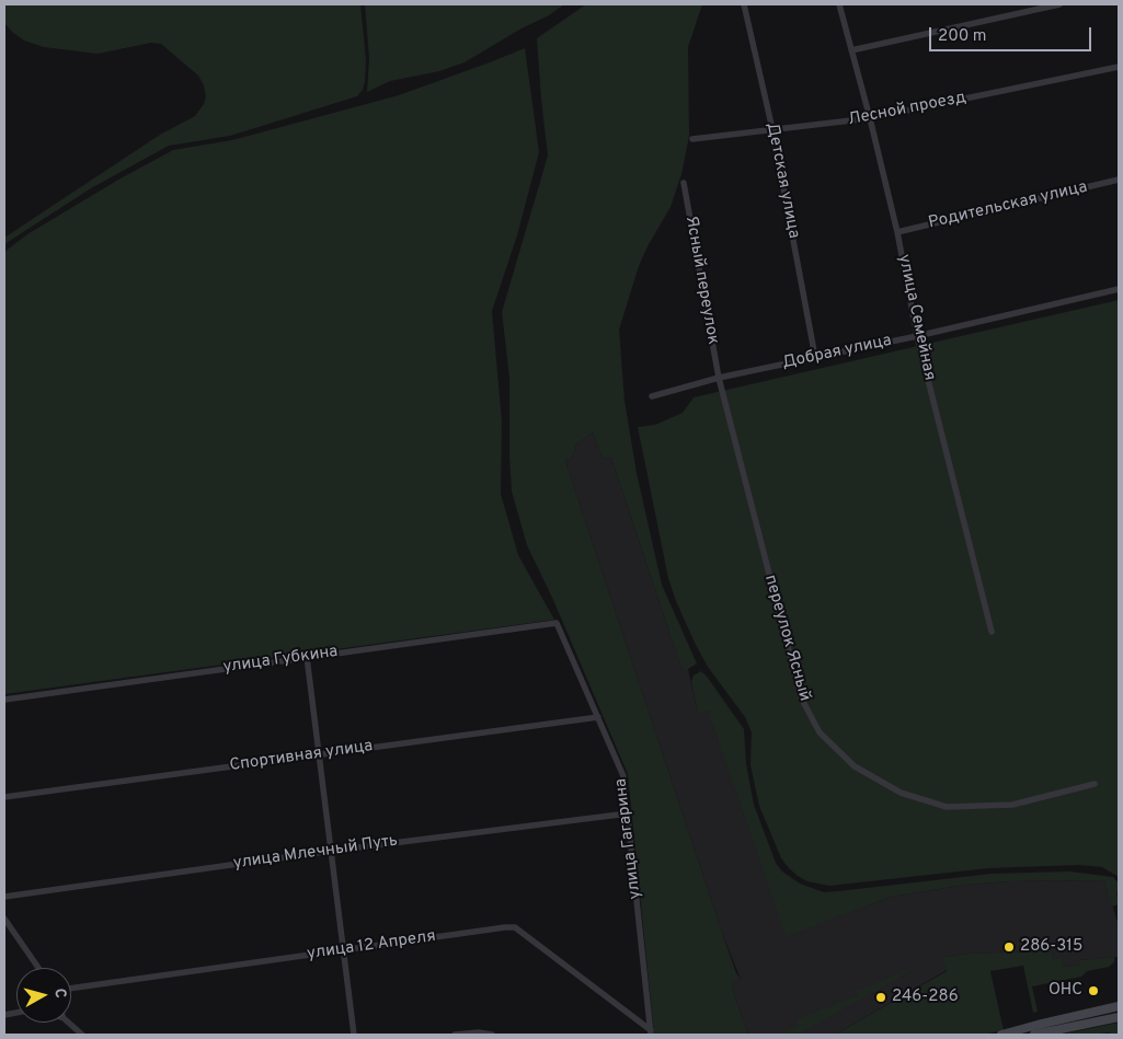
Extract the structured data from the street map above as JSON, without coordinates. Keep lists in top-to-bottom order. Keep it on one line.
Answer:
{"streets":{"street":["Лесной проезд","Детская улица","Родительская улица","Ясный переулок","улица Семейная","Добрая улица","переулок Ясный","улица Губкина","Спортивная улица","улица Гагарина","улица Млечный Путь","улица 12 Апреля"]},"crossings":[["Лесной проезд","Детская улица"],["Лесной проезд","улица Семейная"],["Детская улица","Добрая улица"],["Родительская улица","улица Семейная"],["Ясный переулок","Добрая улица"],["Ясный переулок","переулок Ясный"],["улица Семейная","Добрая улица"],["Добрая улица","переулок Ясный"],["улица Губкина","улица Гагарина"],["Спортивная улица","улица Гагарина"],["улица Гагарина","улица Млечный Путь"],["улица Гагарина","улица 12 Апреля"]],"places":["286-315","ОНС","246-286"],"scale_bar":"200 m","north":"right"}
